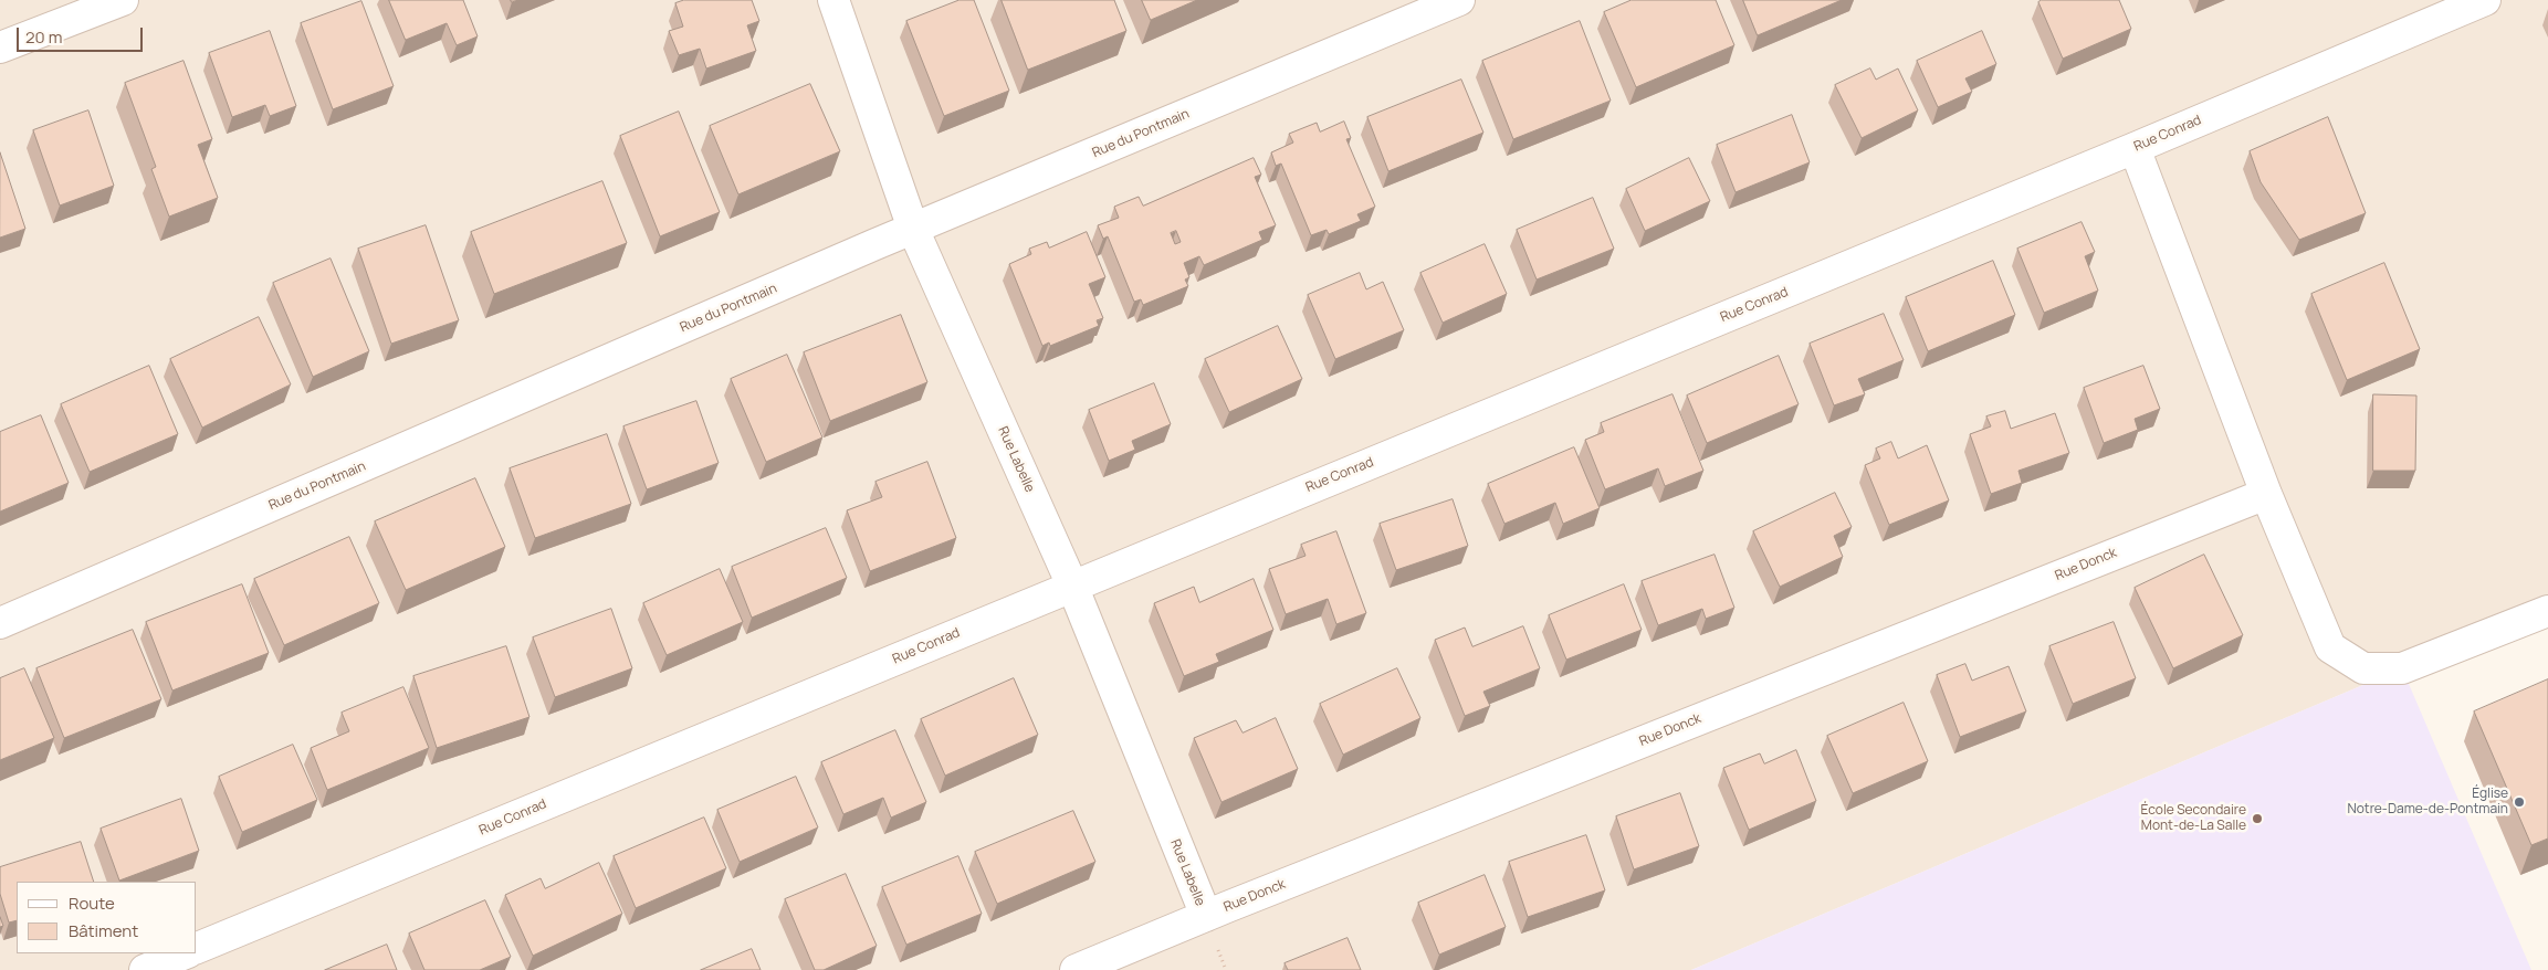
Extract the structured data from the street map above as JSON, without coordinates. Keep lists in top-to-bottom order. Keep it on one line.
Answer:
{"streets":{"street":["Rue du Pontmain","Rue Conrad","Rue Labelle","Rue Donck"]},"crossings":[["Rue du Pontmain","Rue Labelle"],["Rue Conrad","Rue Labelle"],["Rue Labelle","Rue Donck"]],"places":["Église Notre-Dame-de-Pontmain","École Secondaire Mont-de-La Salle"],"legend":["Route","Bâtiment"],"scale_bar":"20 m"}
